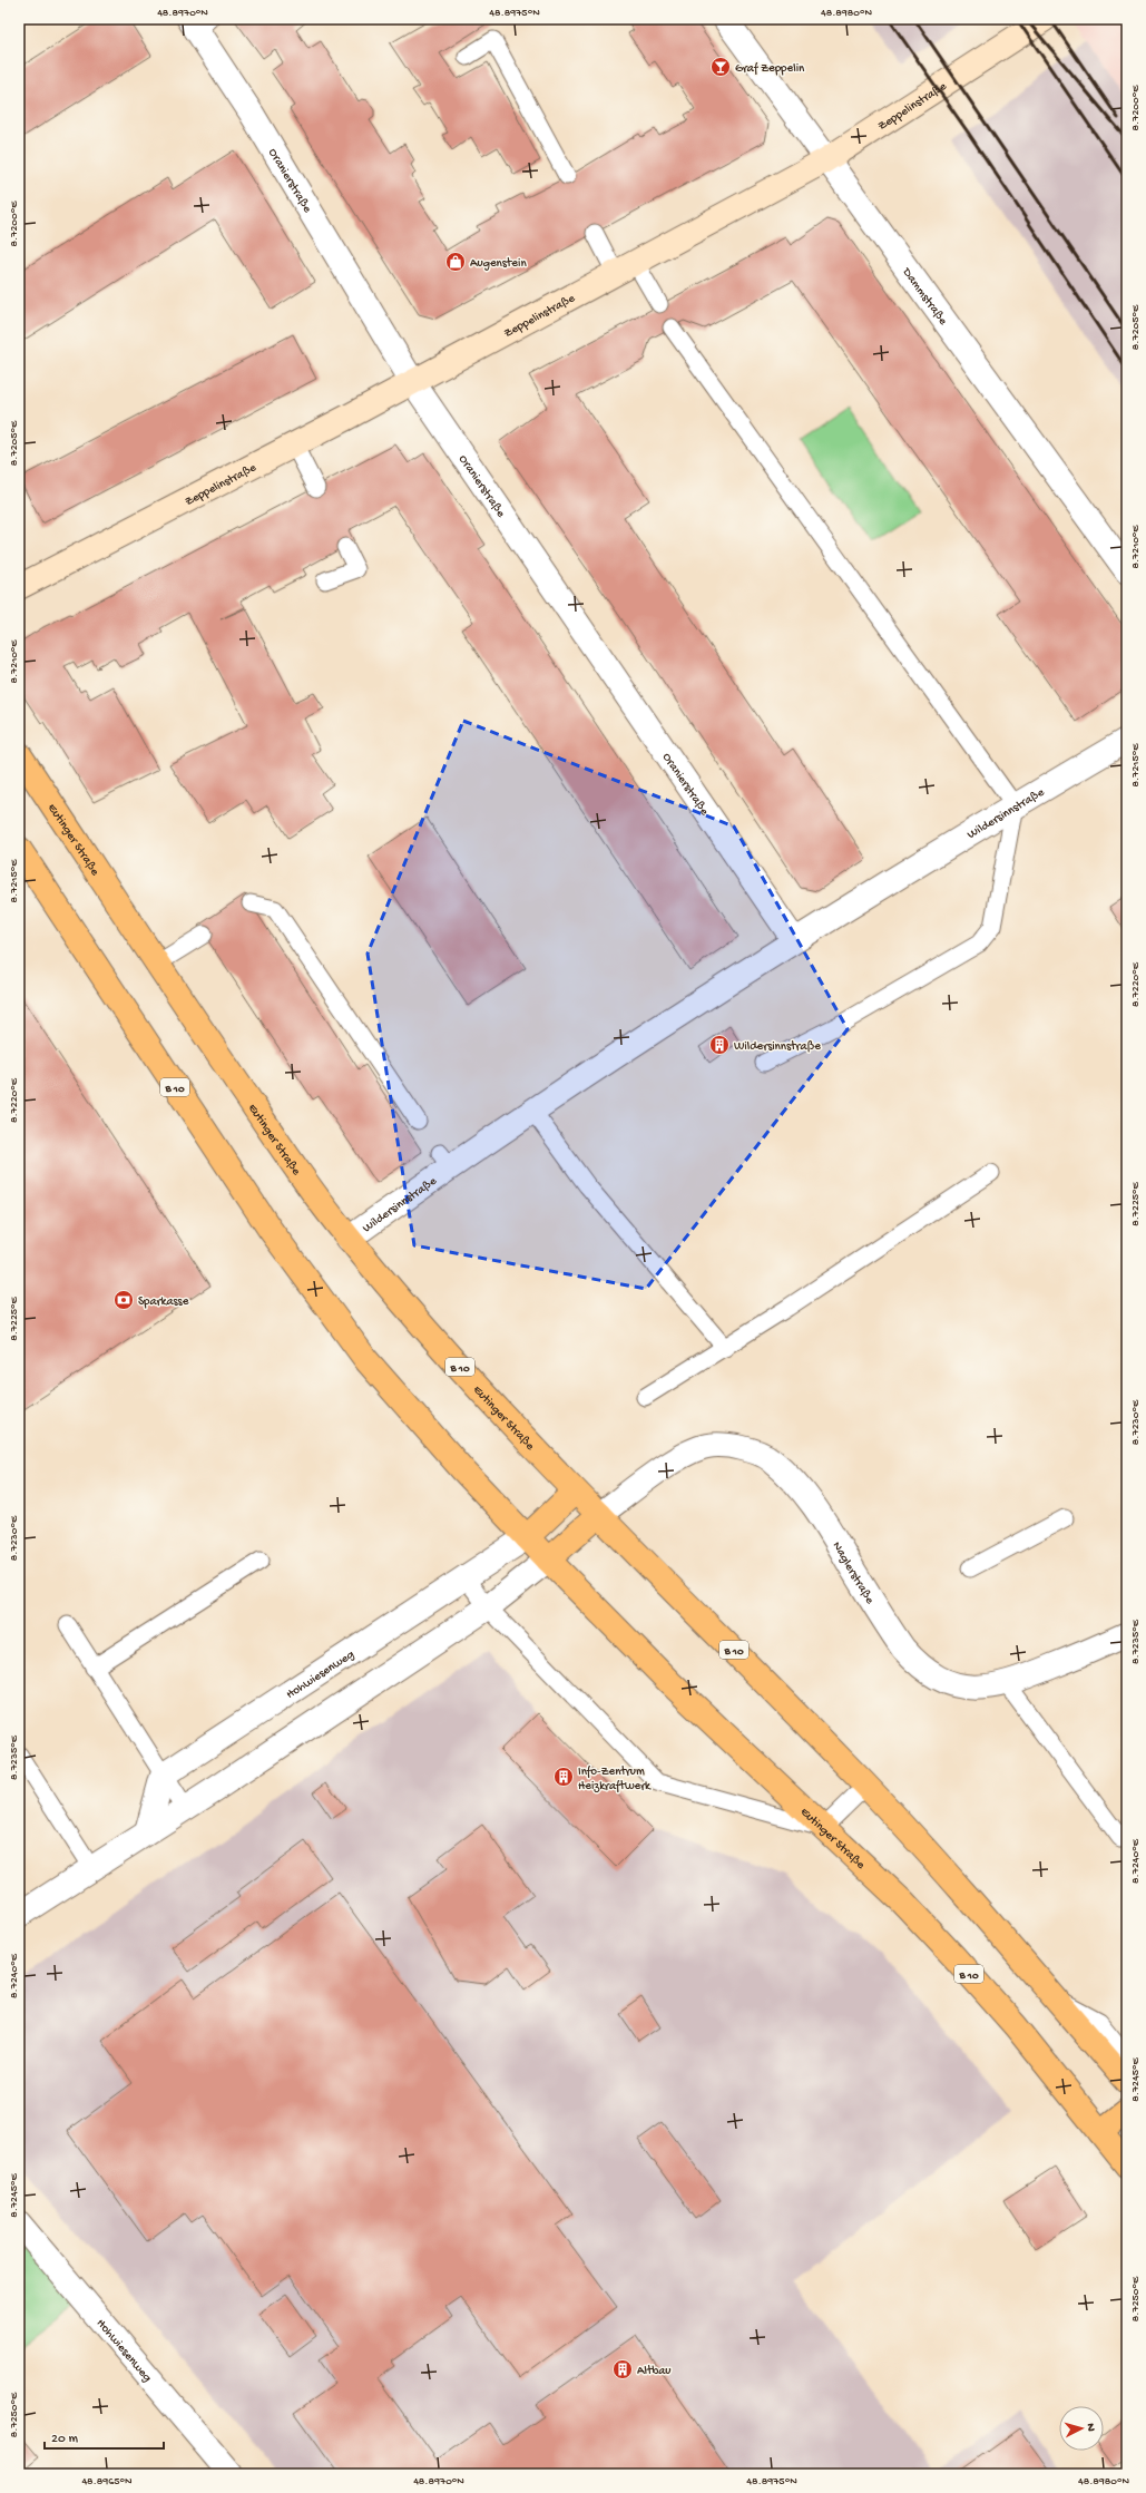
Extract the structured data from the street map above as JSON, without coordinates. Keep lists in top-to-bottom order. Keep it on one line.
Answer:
{"streets":{"main road":["Zeppelinstraße","Eutinger Straße","B 10"],"street":["Oranierstraße","Dammstraße","Wildersinnstraße","Naglerstraße","Hohwiesenweg"]},"crossings":[["Zeppelinstraße","Oranierstraße"],["Zeppelinstraße","Dammstraße"],["Oranierstraße","Wildersinnstraße"],["Wildersinnstraße","Eutinger Straße"],["Eutinger Straße","Naglerstraße"],["Eutinger Straße","Hohwiesenweg"]],"places":{"bar":["Graf Zeppelin"],"shop":["Augenstein"],"building":["Wildersinnstraße","Info-Zentrum Heizkraftwerk","Altbau"],"bank":["Sparkasse"]},"scale_bar":"20 m","north":"right","coordinates":["48.8970°N","48.8975°N","48.8980°N","8.7200°E","8.7205°E","8.7210°E","8.7215°E","8.7220°E","8.7225°E","8.7230°E","8.7235°E","8.7240°E","8.7245°E","8.7250°E","48.8965°N"]}
